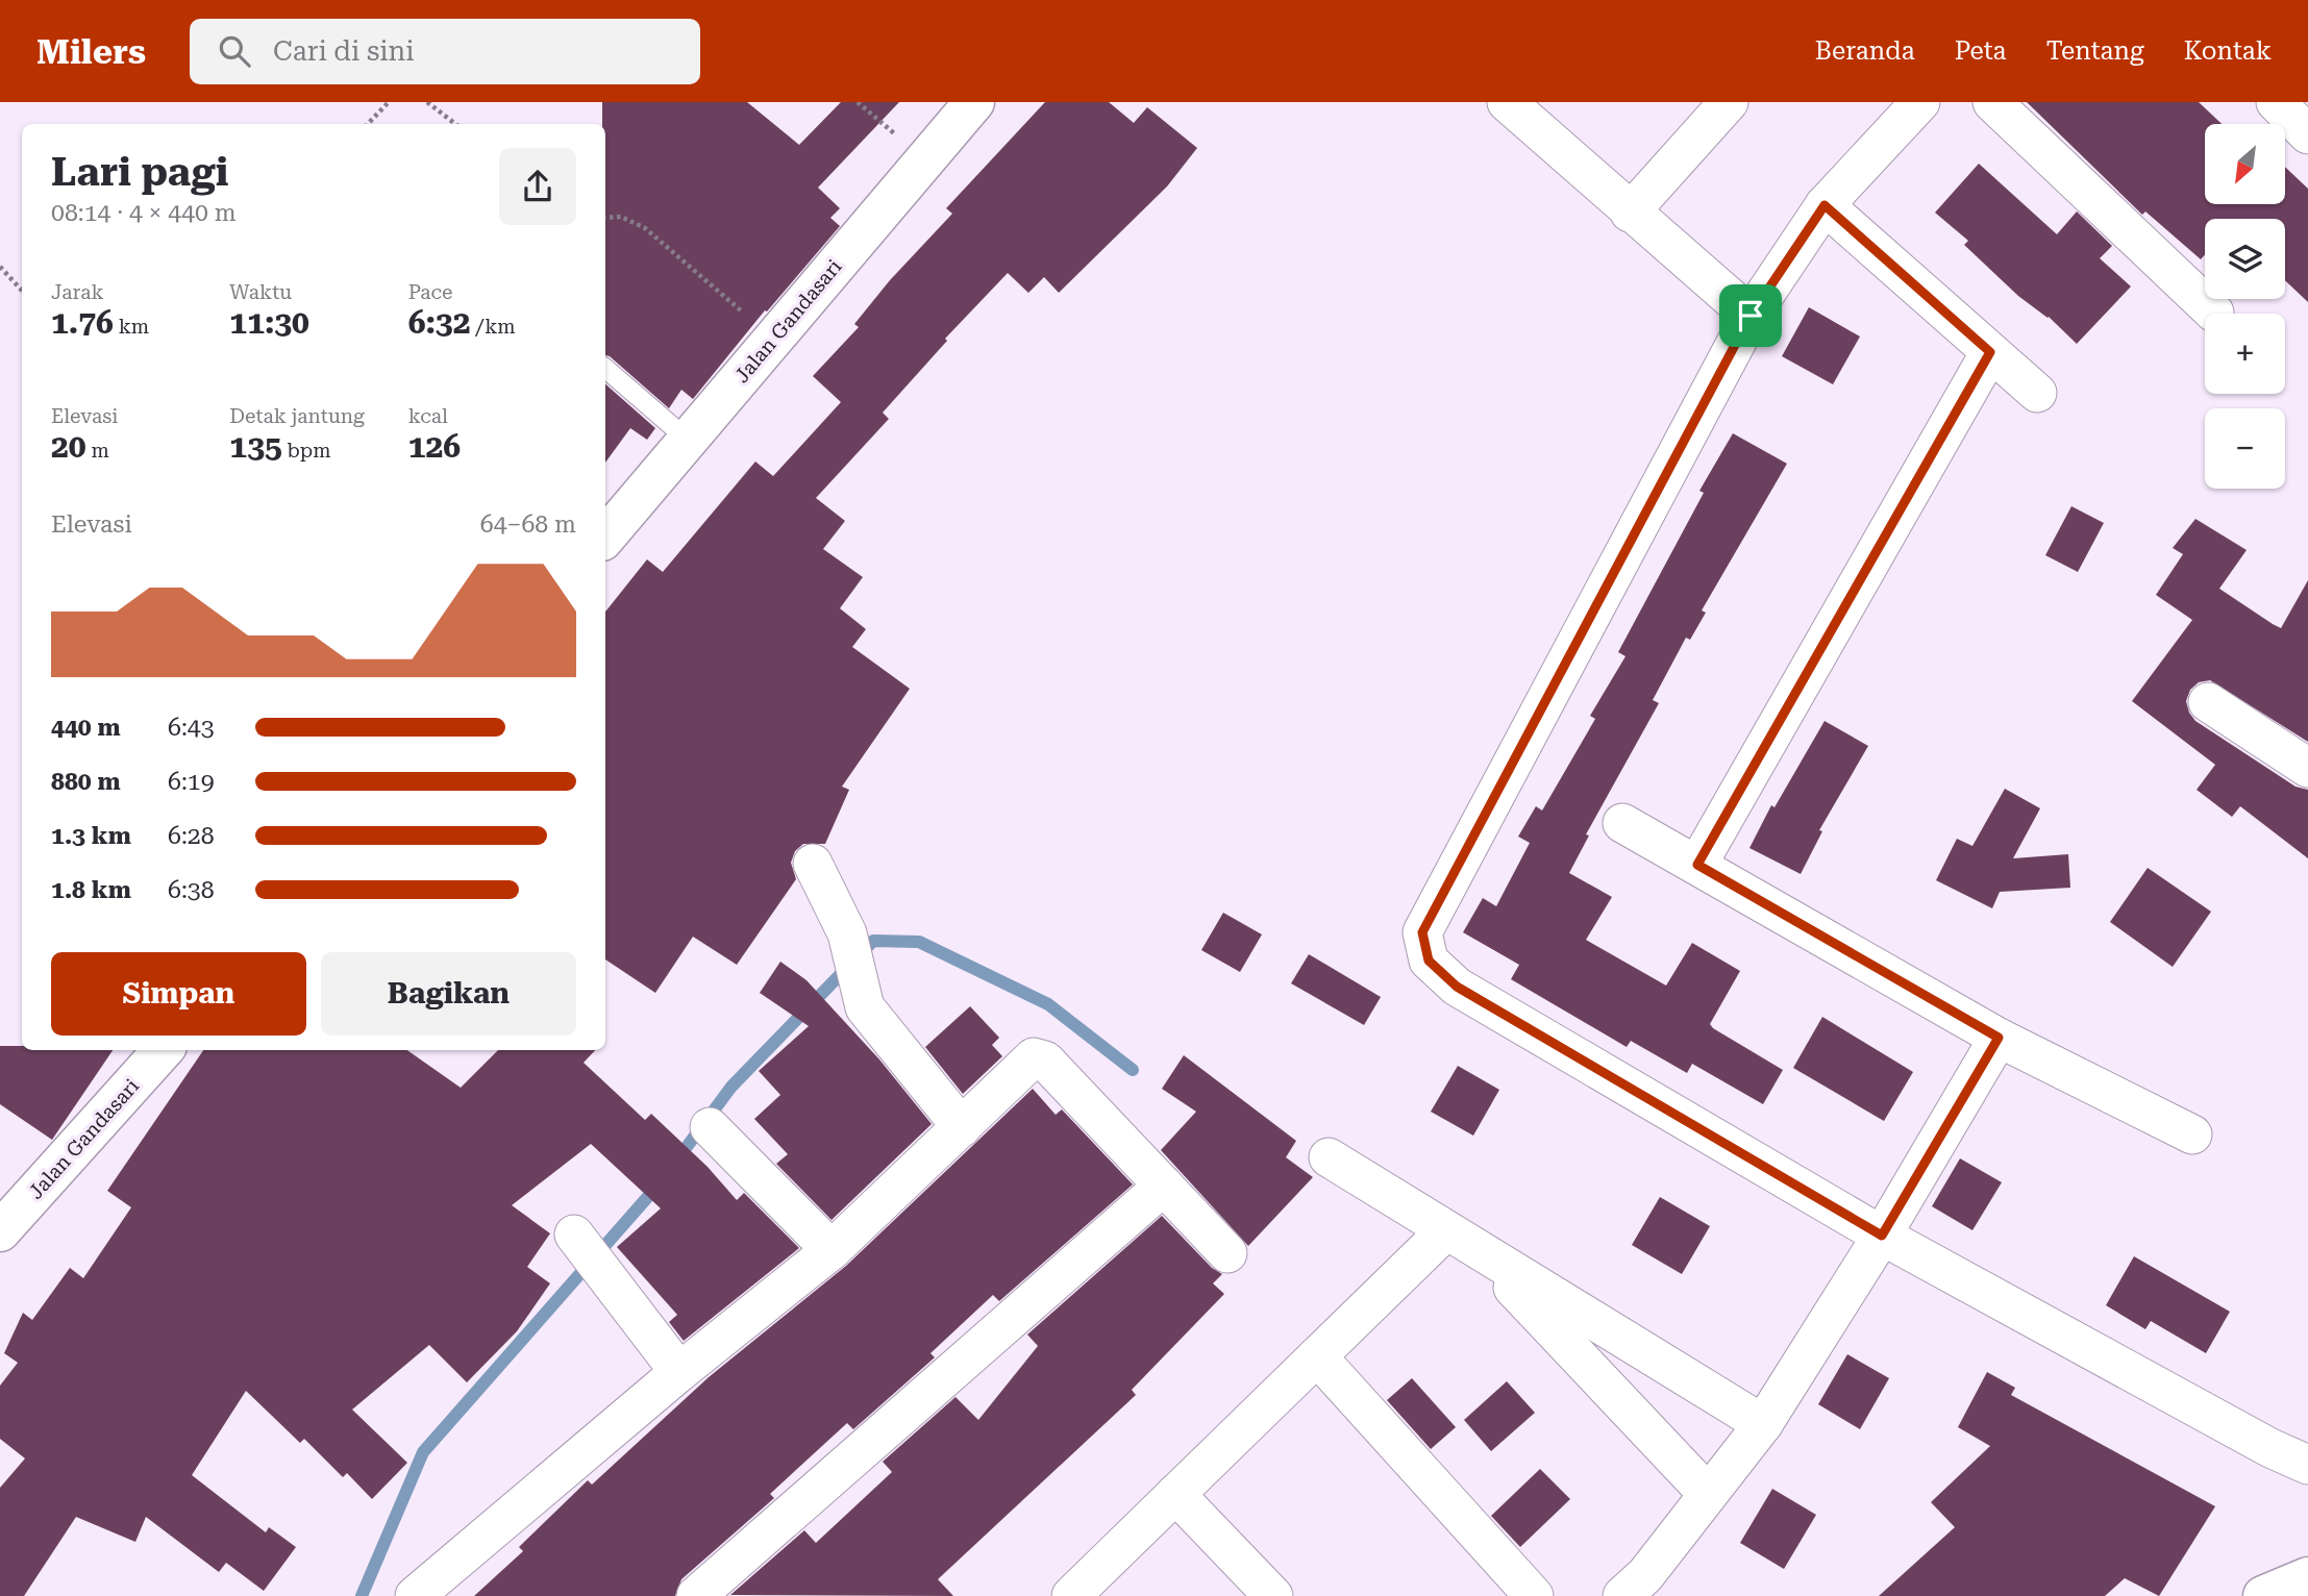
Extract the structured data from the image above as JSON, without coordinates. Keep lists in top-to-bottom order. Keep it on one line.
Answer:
{"streets":{"street":["Jalan Gandasari"]},"north":"bottom left","page":{"header":"Milers","search":"Cari di sini","nav":["Beranda","Peta","Tentang","Kontak"],"map_buttons":["+","−"],"heading":["Lari pagi","08:14 · 4 × 440 m"],"stats":[["Jarak","1.76 km"],["Waktu","11:30"],["Pace","6:32 /km"],["Elevasi","20 m"],["Detak jantung","135 bpm"],["kcal","126"]],"chart":["Elevasi","64–68 m"],"list":[{"name":"440 m","note":"6:43"},{"name":"880 m","note":"6:19"},{"name":"1.3 km","note":"6:28"},{"name":"1.8 km","note":"6:38"}],"buttons":["Simpan","Bagikan"]}}
